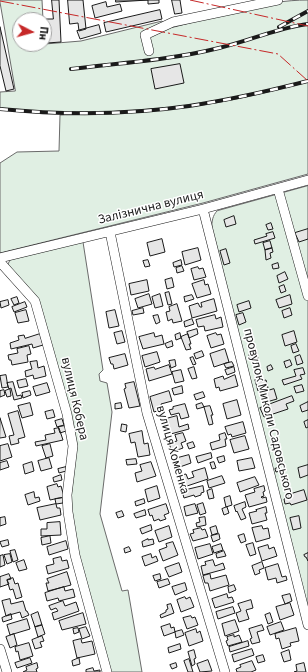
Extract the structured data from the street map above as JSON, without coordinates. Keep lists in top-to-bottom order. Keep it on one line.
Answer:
{"streets":{"street":["Залізнична вулиця","вулиця Кобера","провулок Миколи Садовського","вулиця Хоменка"]},"crossings":[["Залізнична вулиця","провулок Миколи Садовського"],["Залізнична вулиця","вулиця Хоменка"]],"north":"right"}
